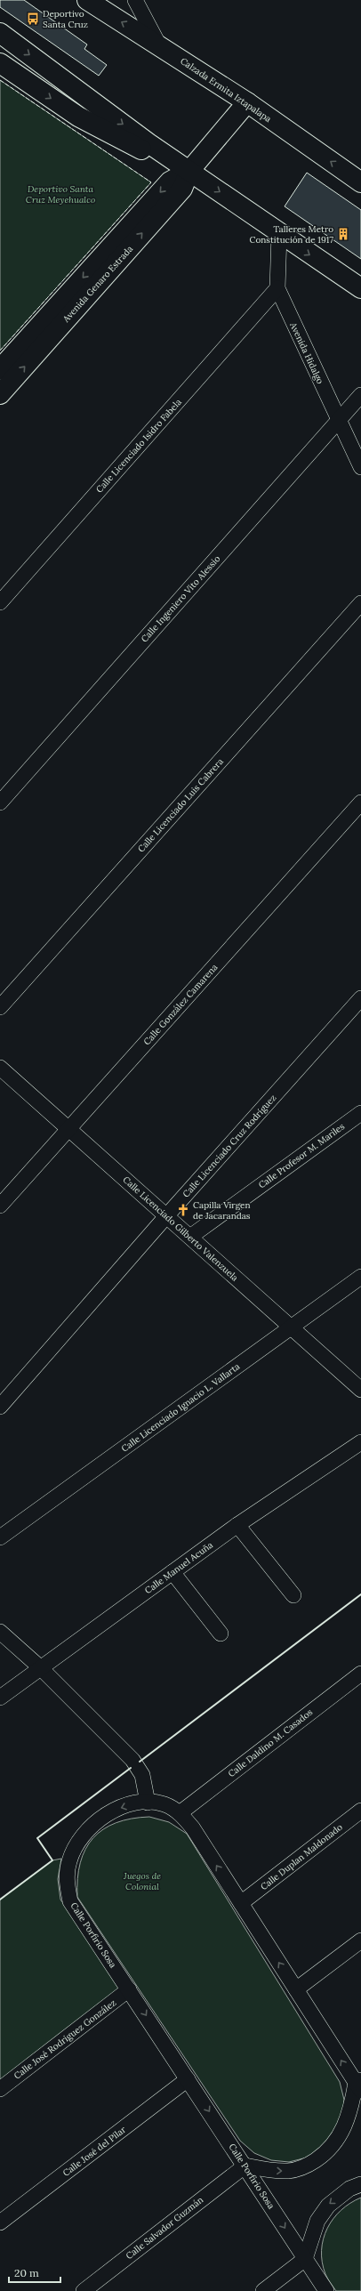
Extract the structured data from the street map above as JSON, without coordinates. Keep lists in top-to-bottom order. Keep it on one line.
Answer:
{"streets":{"main road":["Calzada Ermita Iztapalapa","Avenida Genaro Estrada"],"street":["Avenida Hidalgo","Calle Licenciado Isidro Fabela","Calle Ingeniero Vito Alessio","Calle Licenciado Luis Cabrera","Calle González Camarena","Calle Licenciado Cruz Rodríguez","Calle Profesor M. Mariles","Calle Licenciado Gilberto Valenzuela","Calle Licenciado Ignacio L. Vallarta","Calle Manuel Acuña","Calle Daldino M. Casados","Calle Duplan Maldonado","Calle Porfirio Sosa","Calle José Rodríguez González","Calle José del Pilar","Calle Salvador Guzmán"]},"crossings":[["Calzada Ermita Iztapalapa","Avenida Genaro Estrada"],["Avenida Hidalgo","Calle Licenciado Isidro Fabela"],["Avenida Hidalgo","Calle Ingeniero Vito Alessio"],["Calle González Camarena","Calle Licenciado Gilberto Valenzuela"],["Calle Licenciado Cruz Rodríguez","Calle Licenciado Gilberto Valenzuela"],["Calle Profesor M. Mariles","Calle Licenciado Gilberto Valenzuela"],["Calle Licenciado Gilberto Valenzuela","Calle Licenciado Ignacio L. Vallarta"],["Calle Daldino M. Casados","Calle Porfirio Sosa"],["Calle Duplan Maldonado","Calle Porfirio Sosa"],["Calle Porfirio Sosa","Calle José Rodríguez González"],["Calle Porfirio Sosa","Calle José del Pilar"],["Calle Porfirio Sosa","Calle Salvador Guzmán"]],"parks":["Deportivo Santa Cruz Meyehualco","Juegos de Colonial"],"places":{"bus stop":["Deportivo Santa Cruz"],"building":["Talleres Metro Constitución de 1917"],"church":["Capilla Virgen de Jacarandas"]},"scale_bar":"20 m"}
